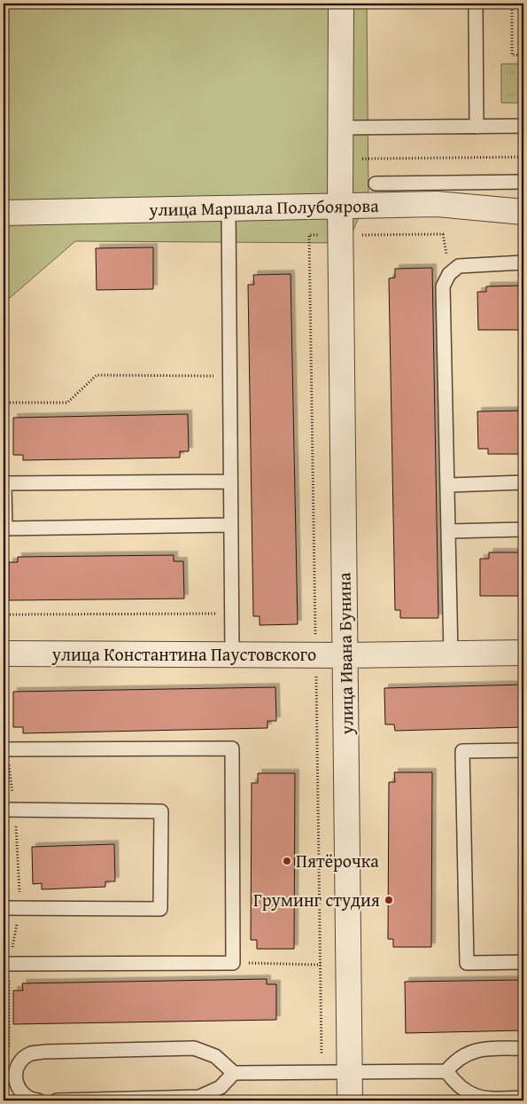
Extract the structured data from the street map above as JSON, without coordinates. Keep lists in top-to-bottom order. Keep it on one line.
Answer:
{"streets":{"street":["улица Маршала Полубоярова","улица Ивана Бунина","улица Константина Паустовского"]},"crossings":[["улица Маршала Полубоярова","улица Ивана Бунина"],["улица Ивана Бунина","улица Константина Паустовского"]],"places":["Пятёрочка","Груминг студия"]}
